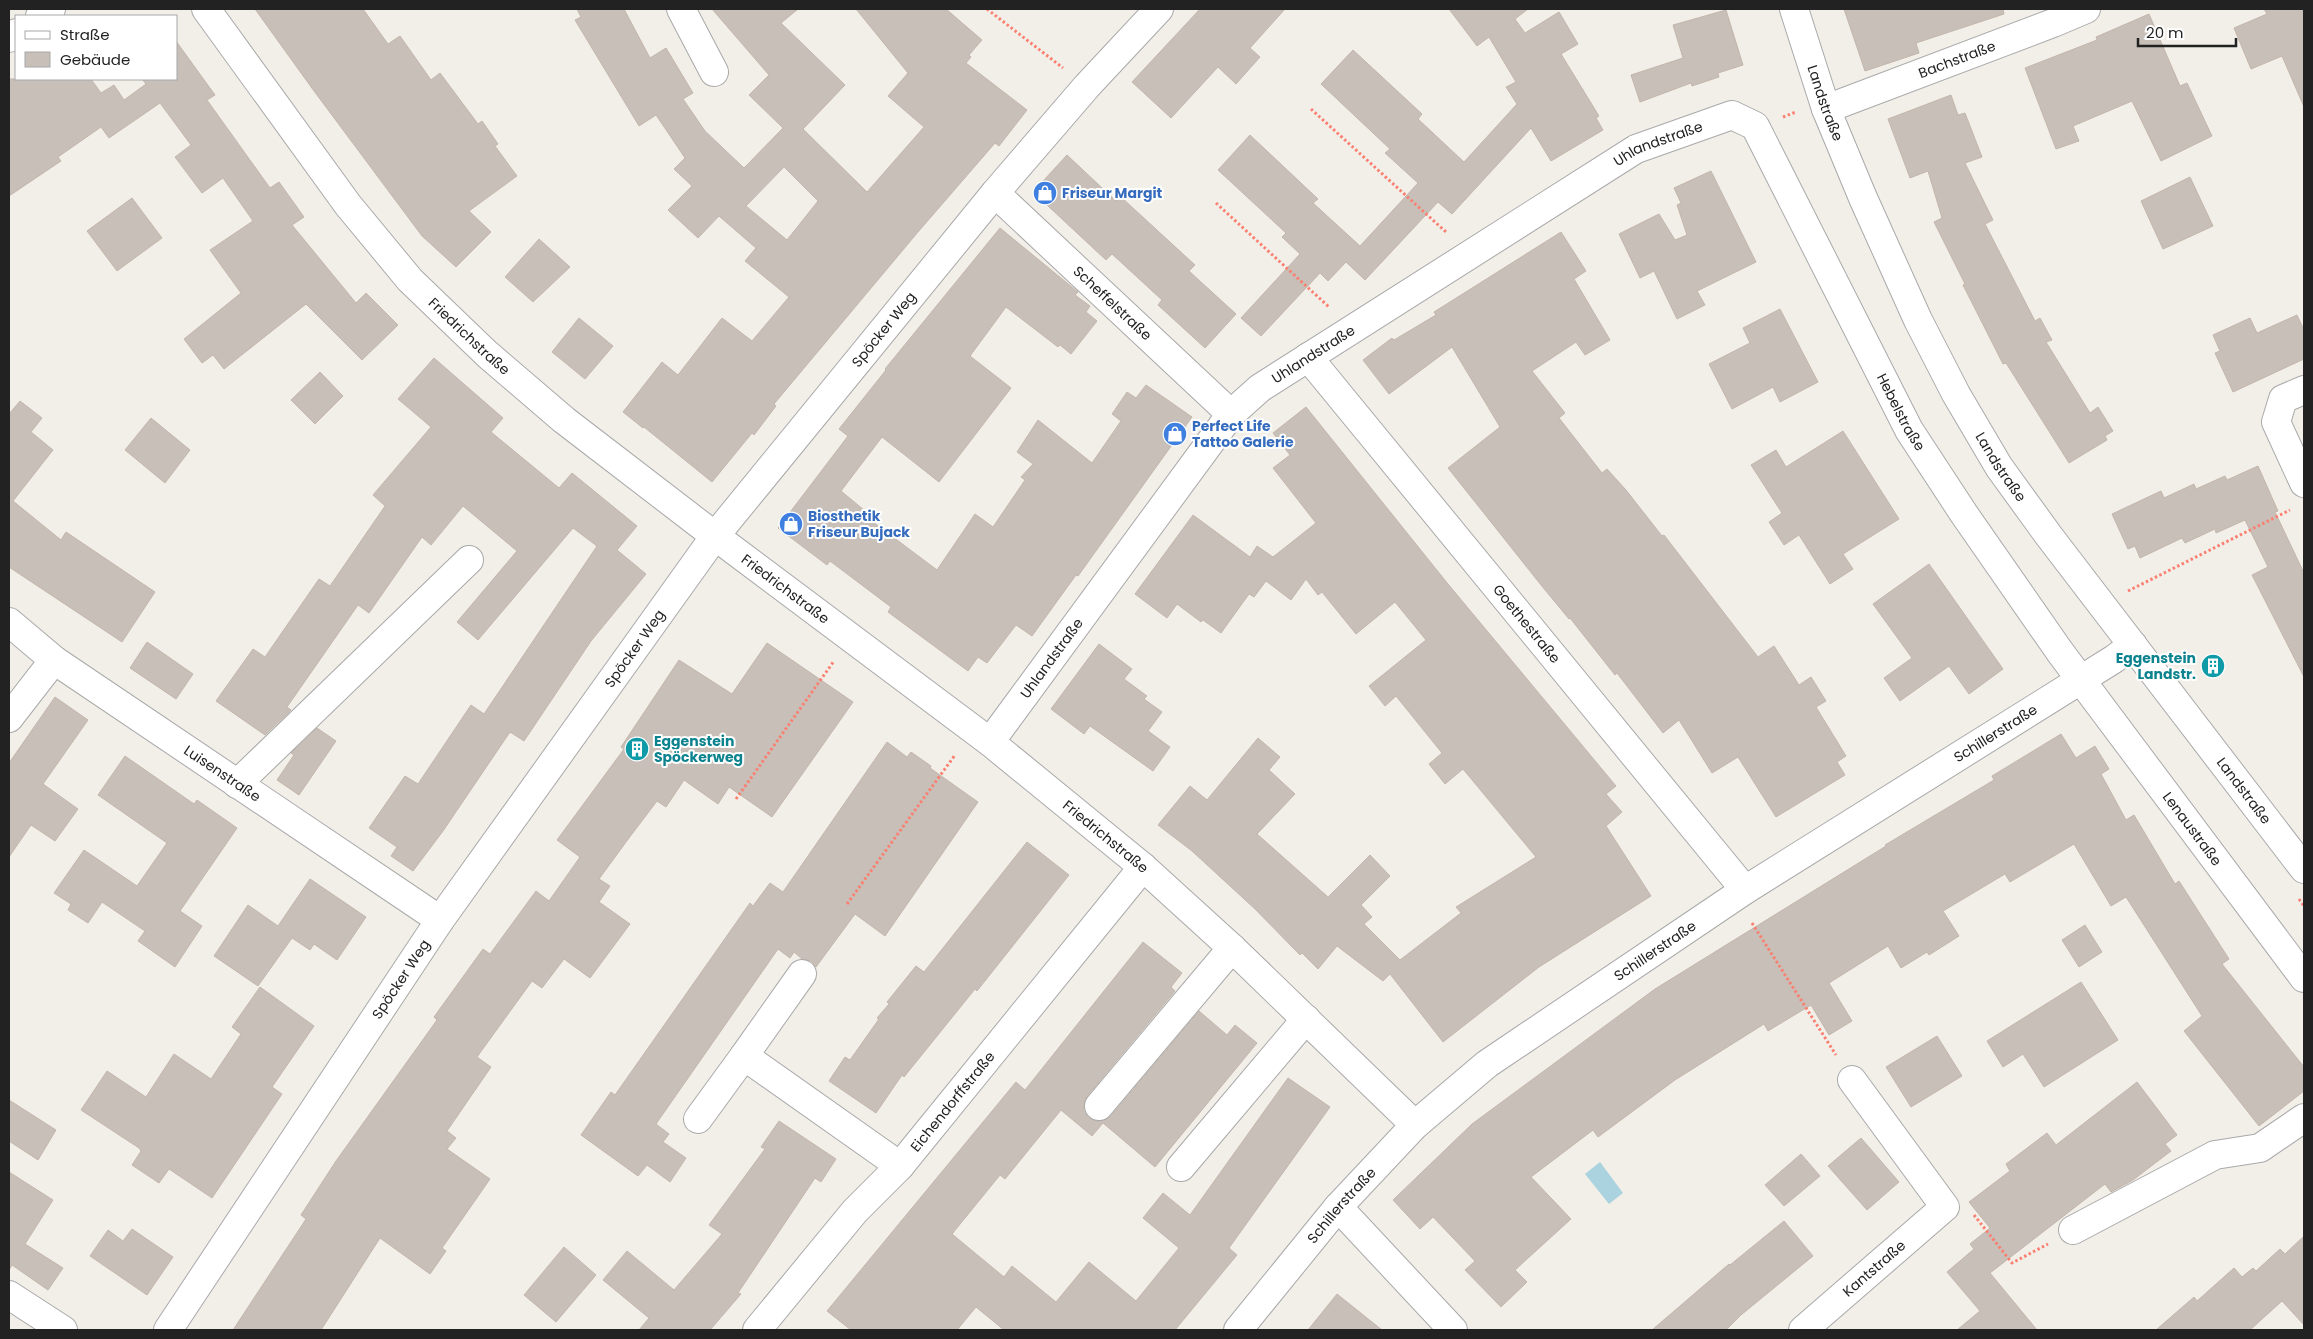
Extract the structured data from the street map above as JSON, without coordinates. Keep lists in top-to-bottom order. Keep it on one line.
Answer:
{"streets":{"street":["Bachstraße","Landstraße","Uhlandstraße","Scheffelstraße","Spöcker Weg","Friedrichstraße","Hebelstraße","Goethestraße","Schillerstraße","Luisenstraße","Lenaustraße","Eichendorffstraße","Kantstraße"]},"crossings":[["Bachstraße","Landstraße"],["Landstraße","Schillerstraße"],["Uhlandstraße","Scheffelstraße"],["Uhlandstraße","Friedrichstraße"],["Uhlandstraße","Hebelstraße"],["Uhlandstraße","Goethestraße"],["Scheffelstraße","Spöcker Weg"],["Spöcker Weg","Friedrichstraße"],["Spöcker Weg","Luisenstraße"],["Friedrichstraße","Schillerstraße"],["Friedrichstraße","Eichendorffstraße"],["Hebelstraße","Schillerstraße"],["Hebelstraße","Lenaustraße"],["Goethestraße","Schillerstraße"],["Schillerstraße","Lenaustraße"]],"places":{"shop":["Friseur Margit","Perfect Life Tattoo Galerie","Biosthetik Friseur Bujack"],"building":["Eggenstein Landstr.","Eggenstein Spöckerweg"]},"legend":["Straße","Gebäude"],"scale_bar":"20 m"}
